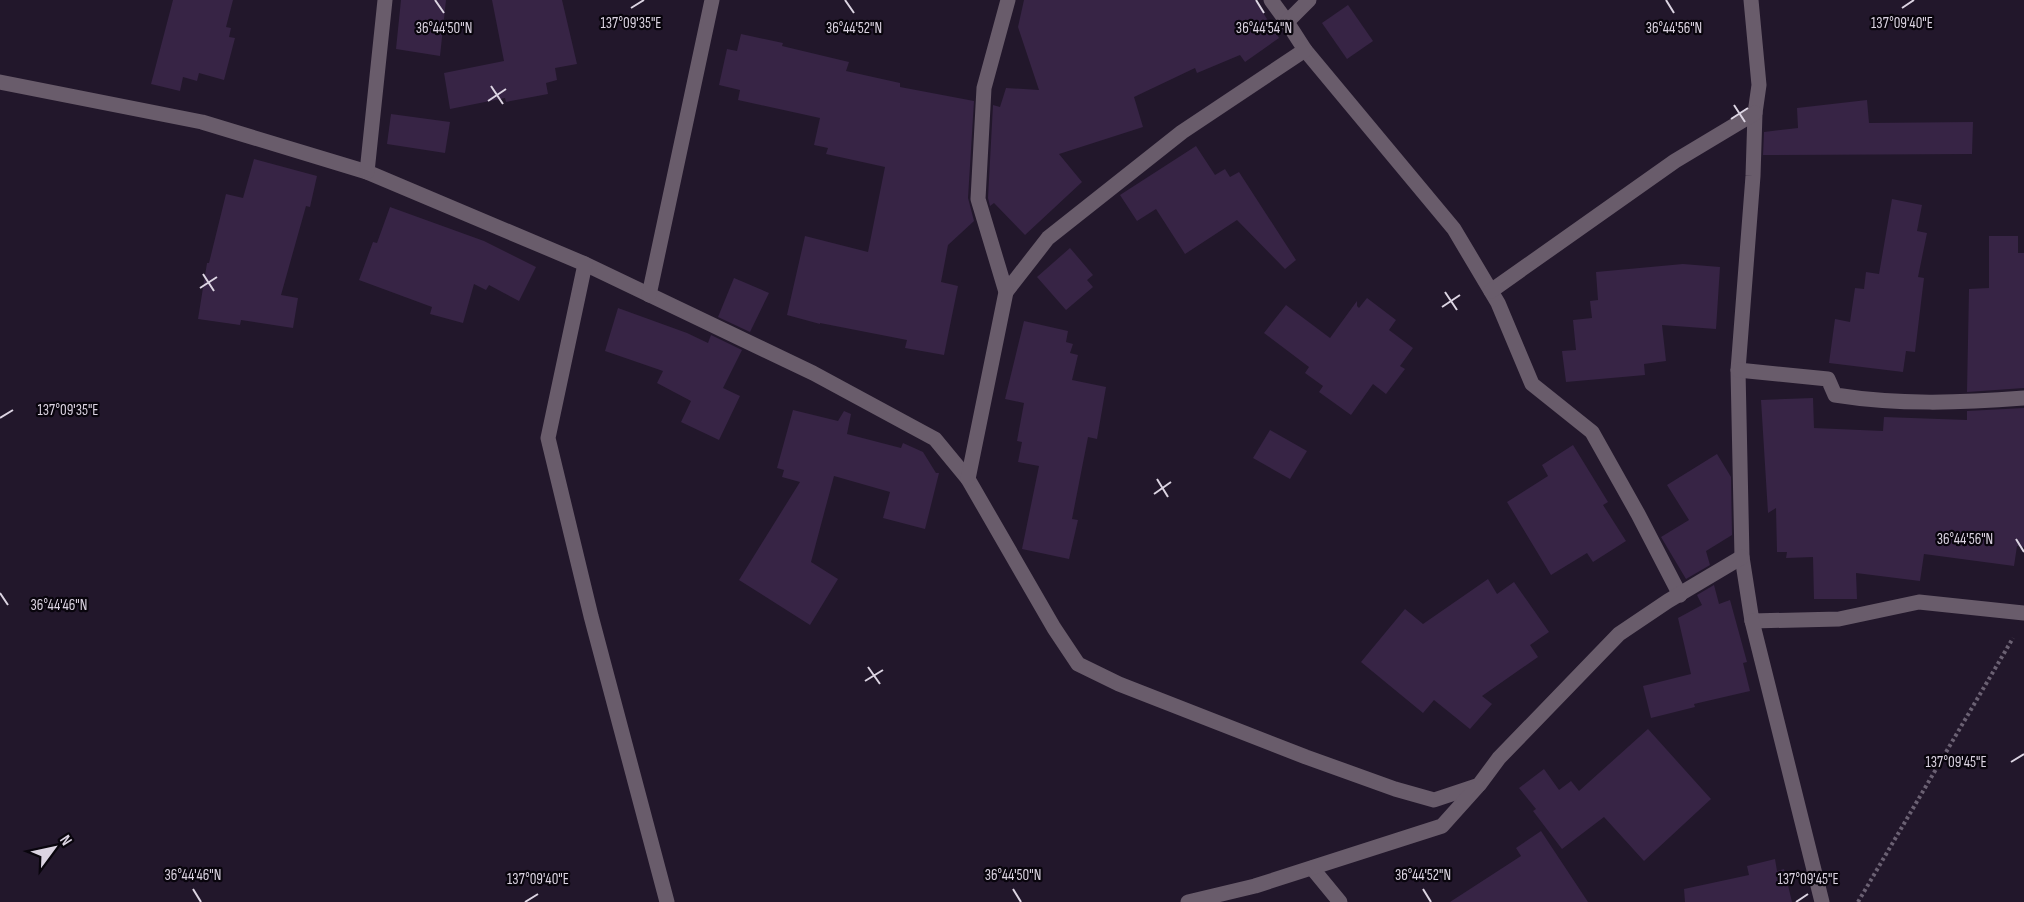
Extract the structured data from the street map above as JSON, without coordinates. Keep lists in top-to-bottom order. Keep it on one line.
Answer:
{"north":"top right","coordinates":["137°09'35\"E","137°09'40\"E","36°44'50\"N","36°44'52\"N","36°44'54\"N","36°44'56\"N","36°44'46\"N","137°09'45\"E"]}
